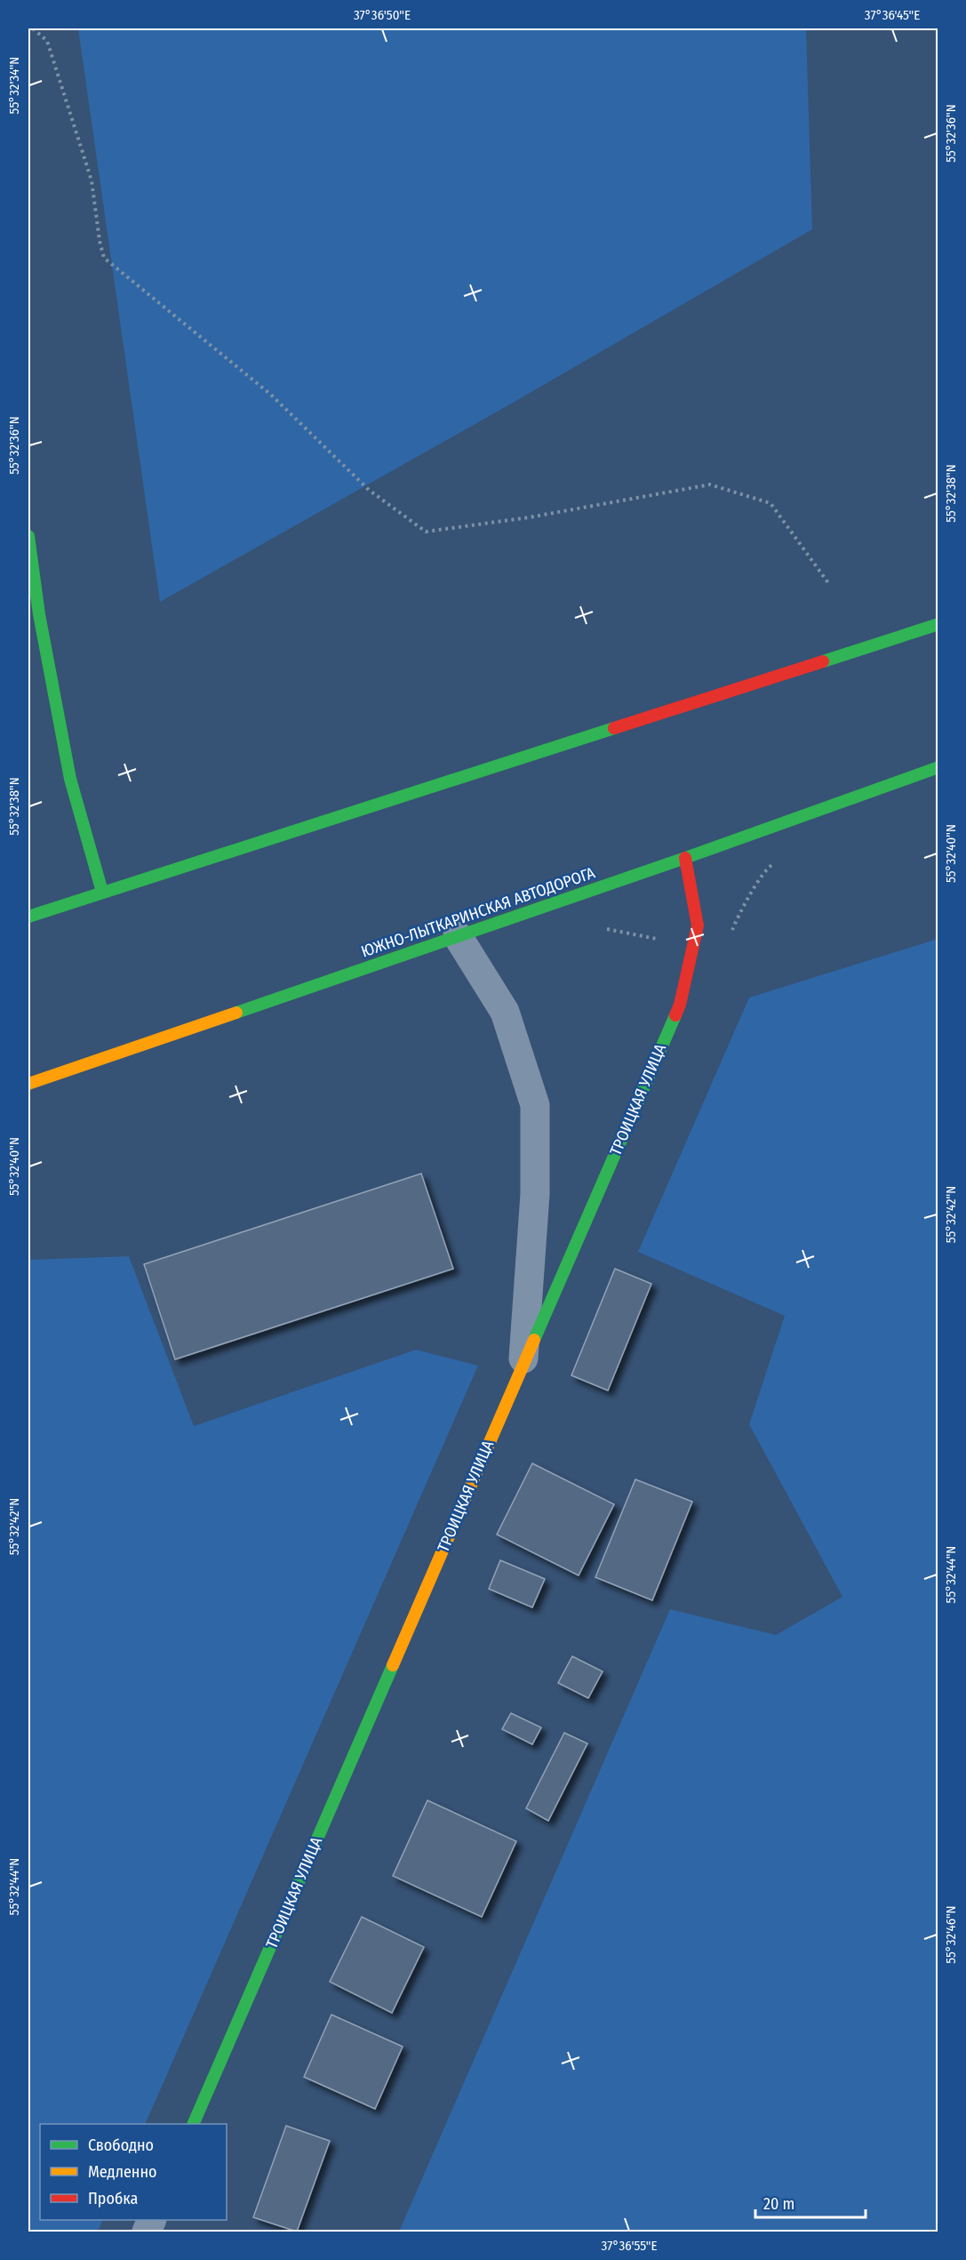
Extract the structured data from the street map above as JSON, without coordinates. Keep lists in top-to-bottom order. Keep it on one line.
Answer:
{"streets":{"main road":["ЮЖНО-ЛЫТКАРИНСКАЯ АВТОДОРОГА","ТРОИЦКАЯ УЛИЦА"]},"crossings":[["ЮЖНО-ЛЫТКАРИНСКАЯ АВТОДОРОГА","ТРОИЦКАЯ УЛИЦА"]],"legend":["Свободно","Медленно","Пробка"],"scale_bar":"20 m","coordinates":["37°36'50\"E","37°36'45\"E","55°32'34\"N","55°32'36\"N","55°32'38\"N","55°32'40\"N","55°32'42\"N","55°32'44\"N","55°32'46\"N","37°36'55\"E"]}
